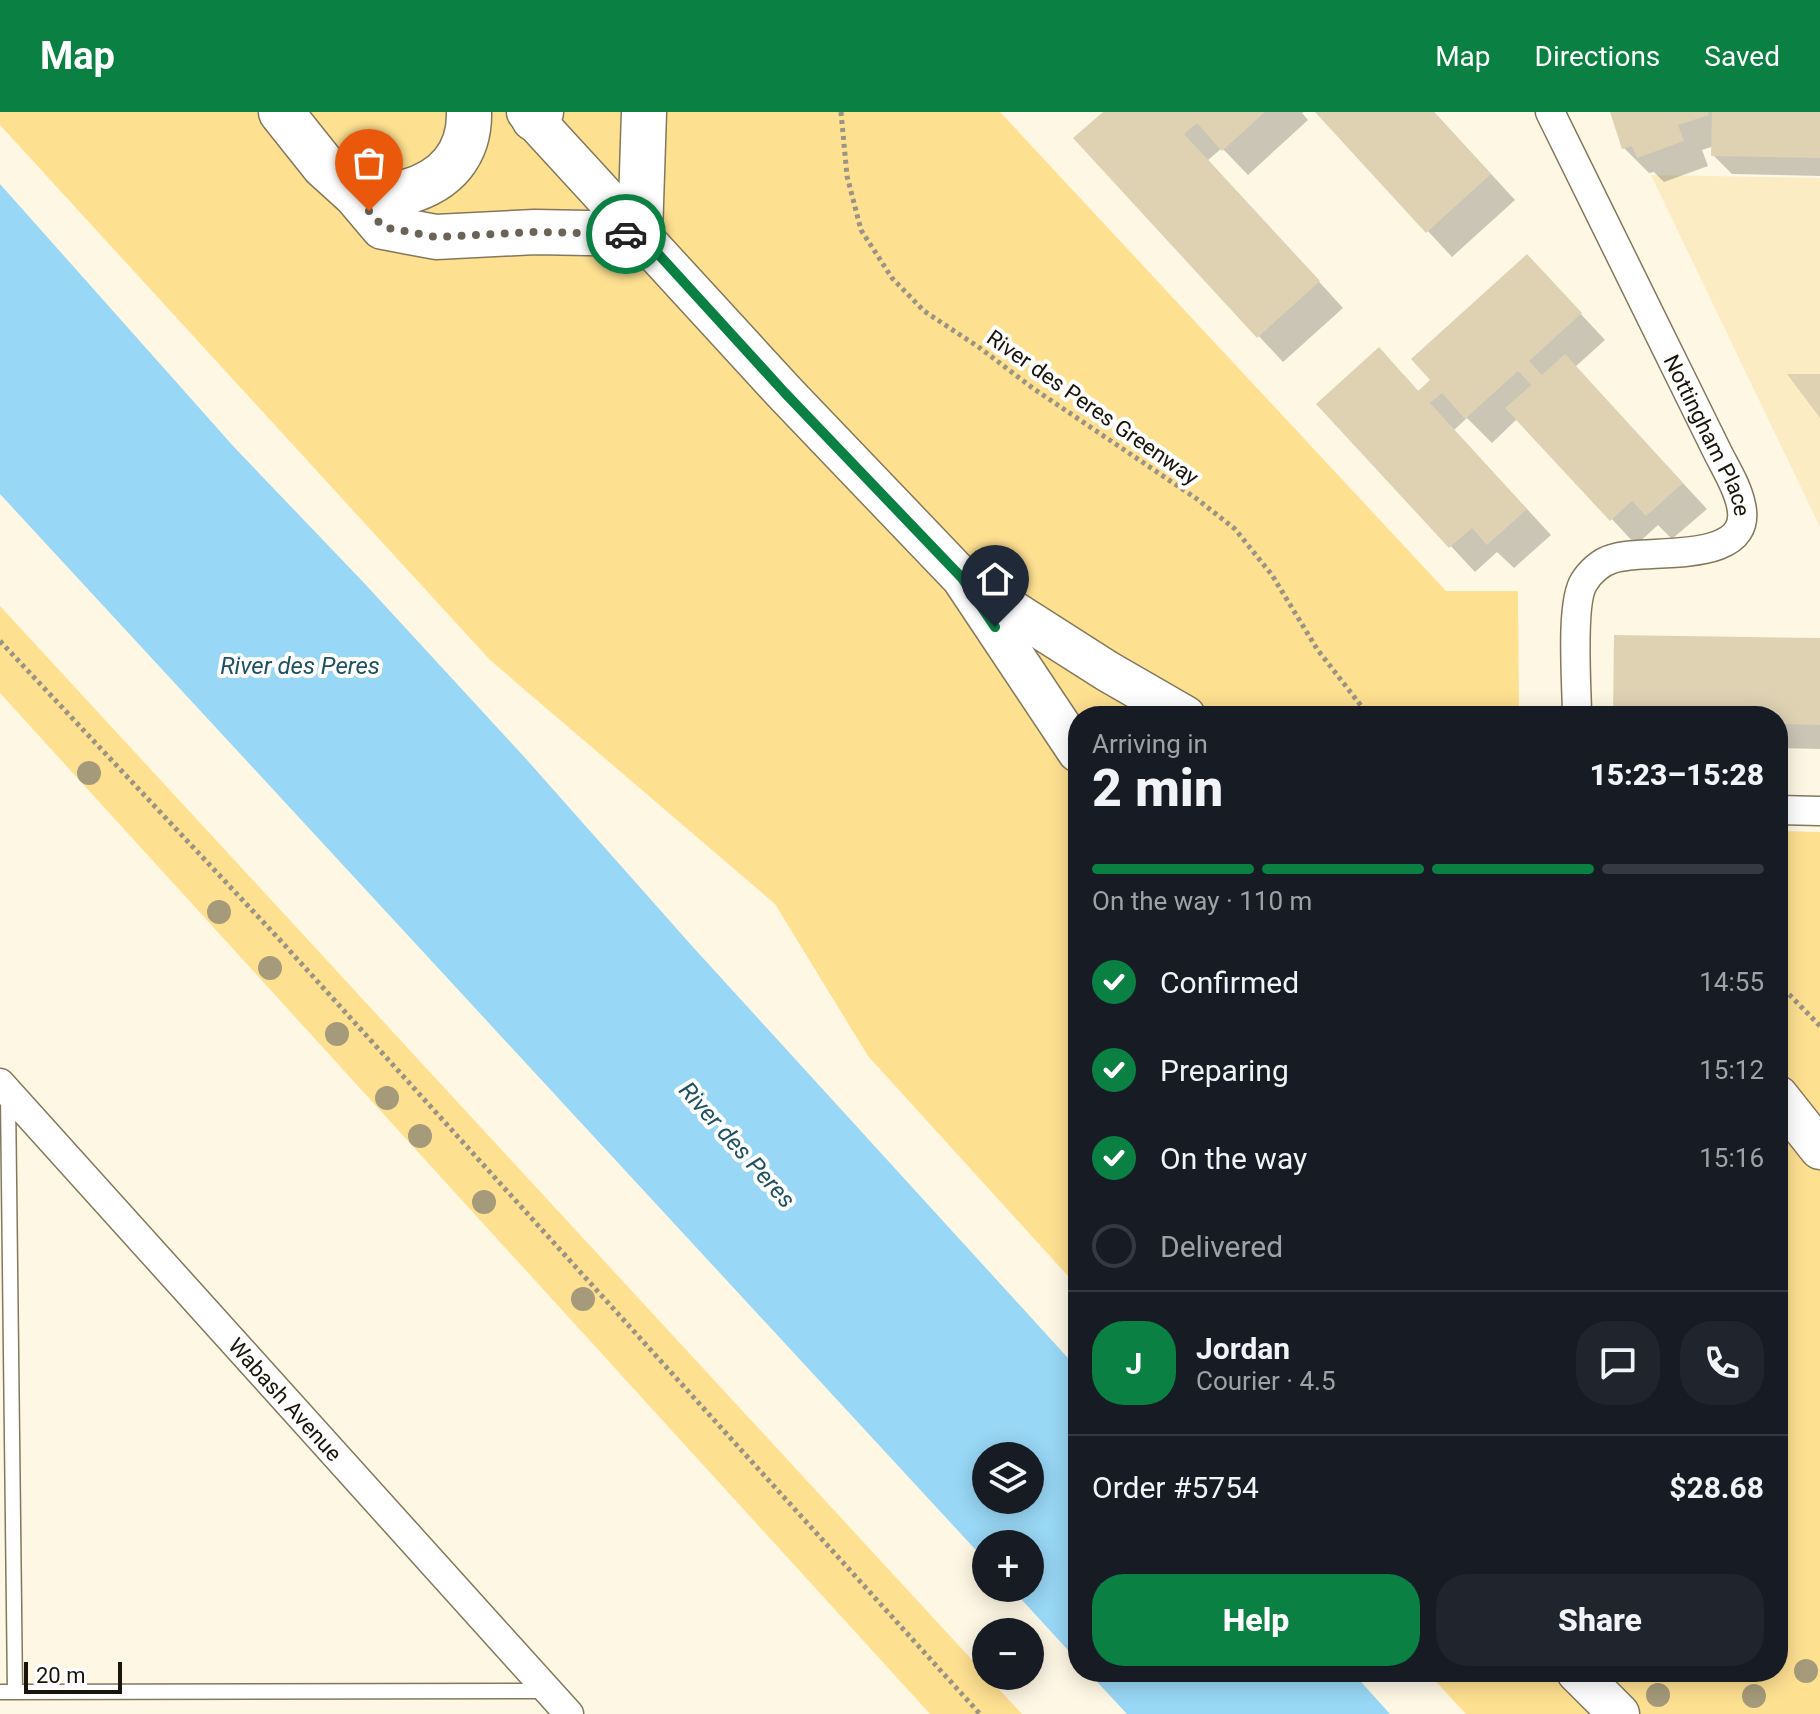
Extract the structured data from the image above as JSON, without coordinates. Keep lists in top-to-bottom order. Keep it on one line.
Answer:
{"streets":{"street":["Nottingham Place","Wabash Avenue"],"path":["River des Peres Greenway"]},"water":["River des Peres"],"scale_bar":"20 m","page":{"header":"Map","nav":["Map","Directions","Saved"],"heading":["2 min","Arriving in","15:23–15:28"],"panel":["Jordan","Courier · 4.5","Order #5754","$28.68"],"bar":"On the way · 110 m","list":[["Confirmed","14:55"],["Preparing","15:12"],["On the way","15:16"],"Delivered"],"round":"J","map_buttons":["+","−"],"buttons":["Help","Share"],"scale":"20 m"}}
